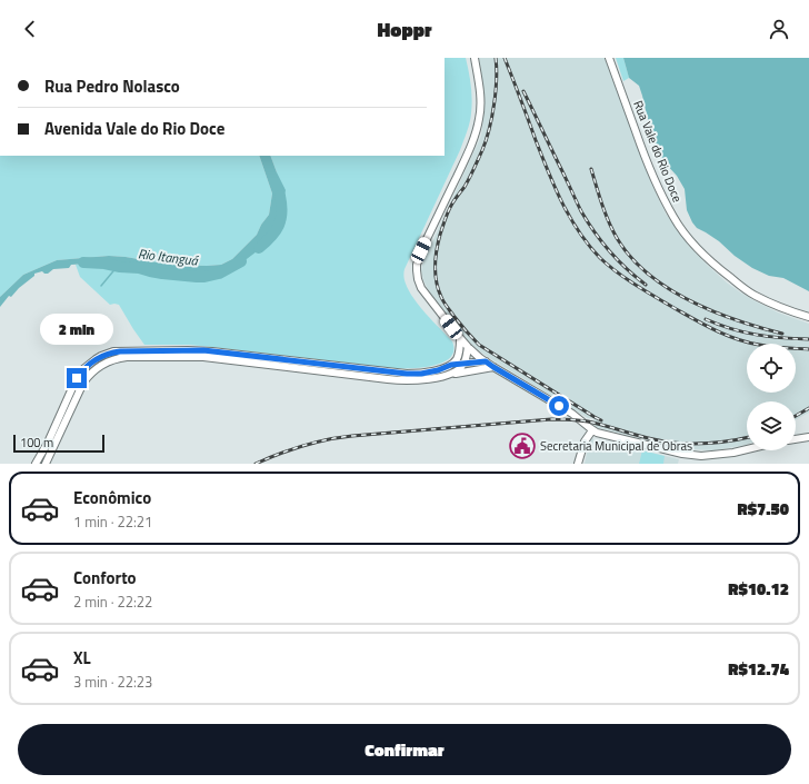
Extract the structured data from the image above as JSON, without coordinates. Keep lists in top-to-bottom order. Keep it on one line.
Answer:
{"streets":{"street":["Rua Vale do Rio Doce"]},"water":["Rio Itanguá"],"places":{"public building":["Secretaria Municipal de Obras"]},"scale_bar":"100 m","page":{"header":"Hoppr","banner":["Rua Pedro Nolasco","Avenida Vale do Rio Doce"],"bubble":"2 min","scale":"100 m","list":[{"name":"Econômico","note":"1 min · 22:21","value":"R$7.50"},{"name":"Conforto","note":"2 min · 22:22","value":"R$10.12"},{"name":"XL","note":"3 min · 22:23","value":"R$12.74"}],"buttons":"Confirmar"}}
